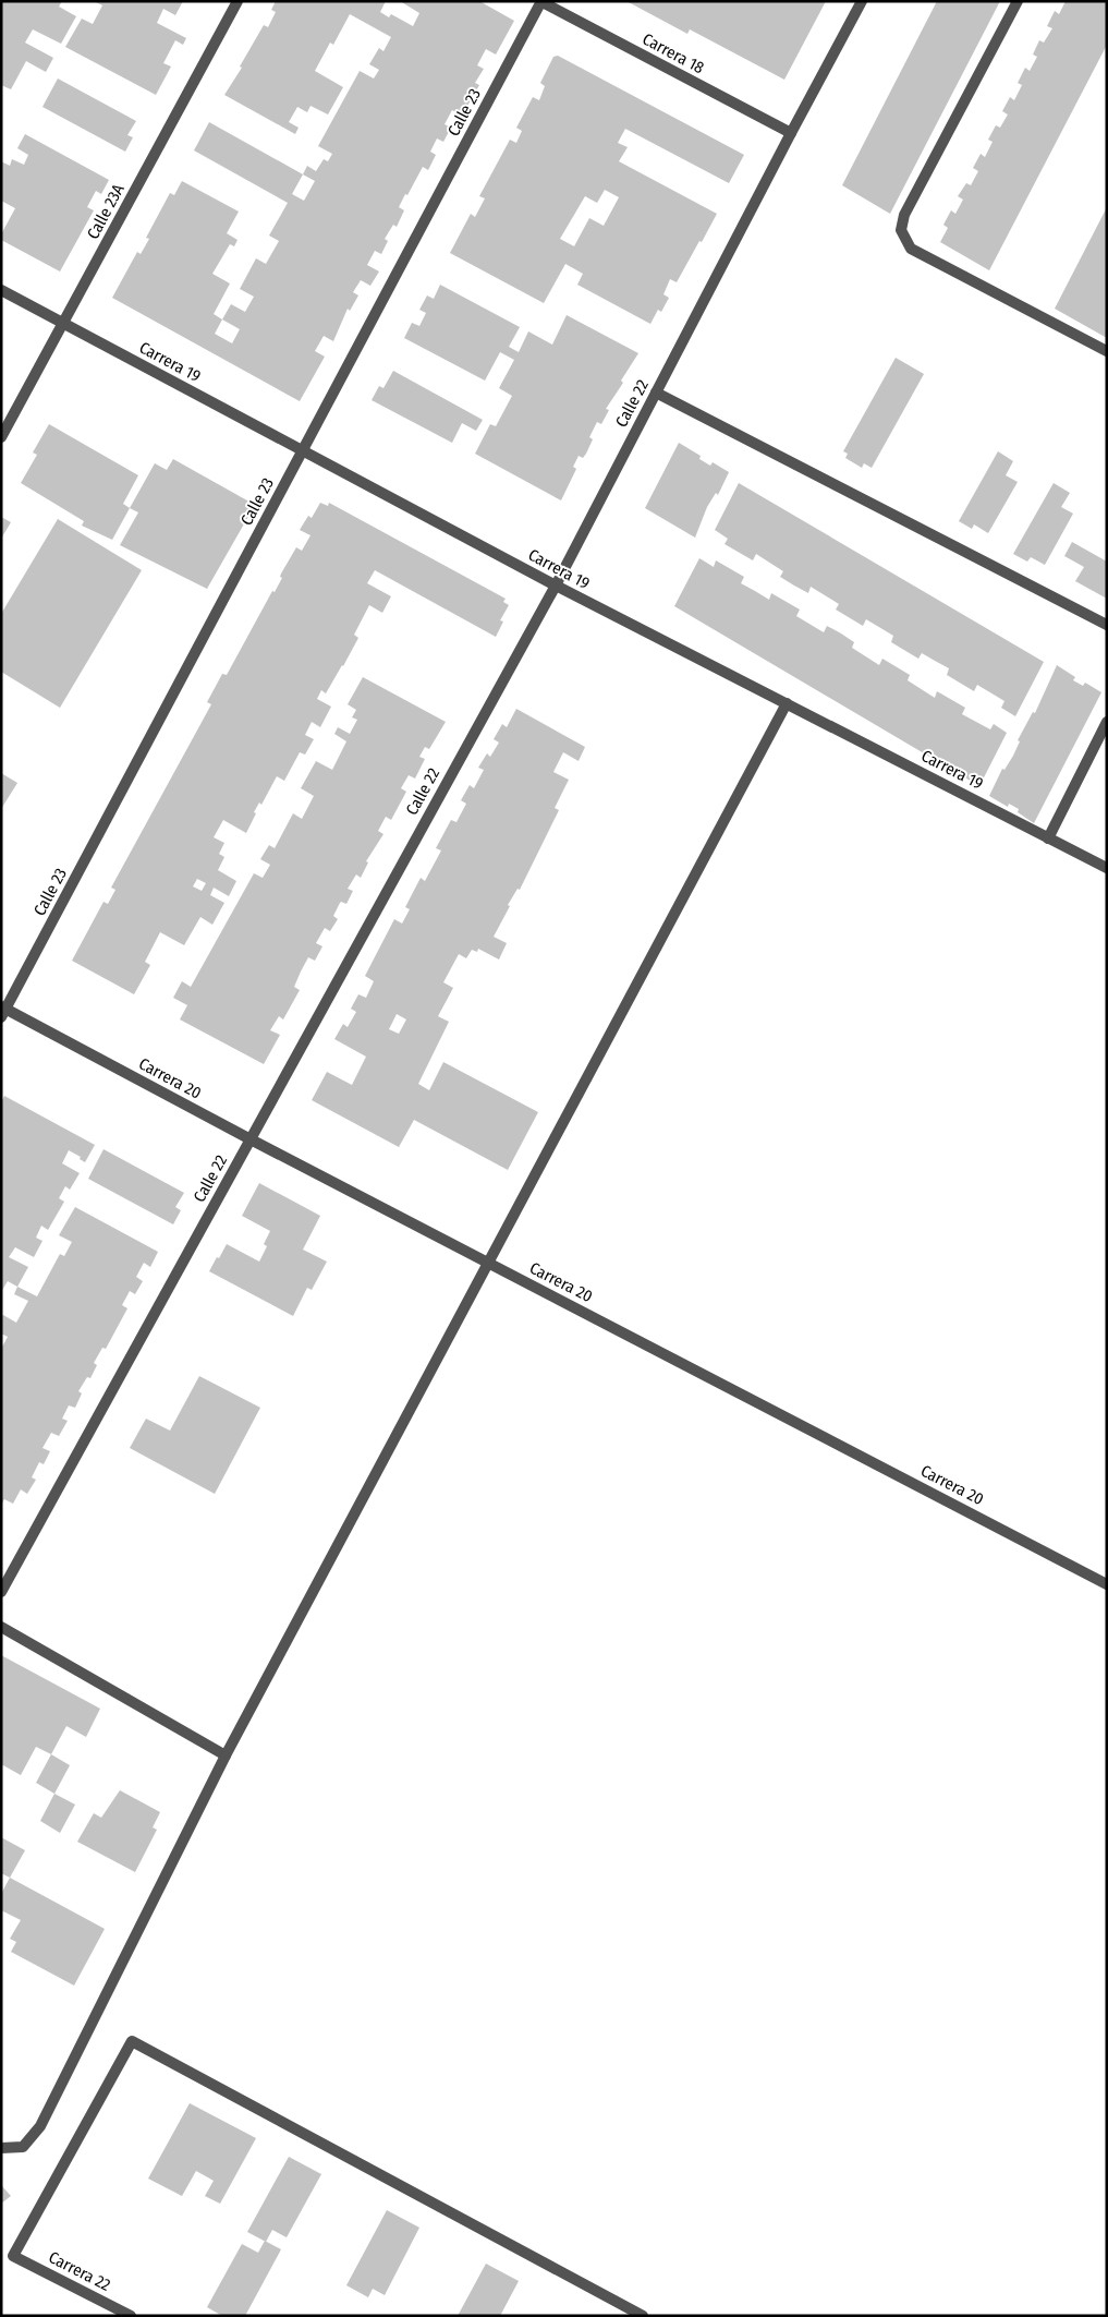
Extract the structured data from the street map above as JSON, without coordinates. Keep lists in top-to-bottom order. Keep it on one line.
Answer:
{"streets":{"street":["Carrera 18","Calle 23","Calle 23A","Carrera 19","Calle 22","Carrera 20","Carrera 22"]},"crossings":[["Carrera 18","Calle 23"],["Carrera 18","Calle 22"],["Calle 23","Carrera 19"],["Calle 23","Carrera 20"],["Calle 23A","Carrera 19"],["Carrera 19","Calle 22"],["Calle 22","Carrera 20"]]}
